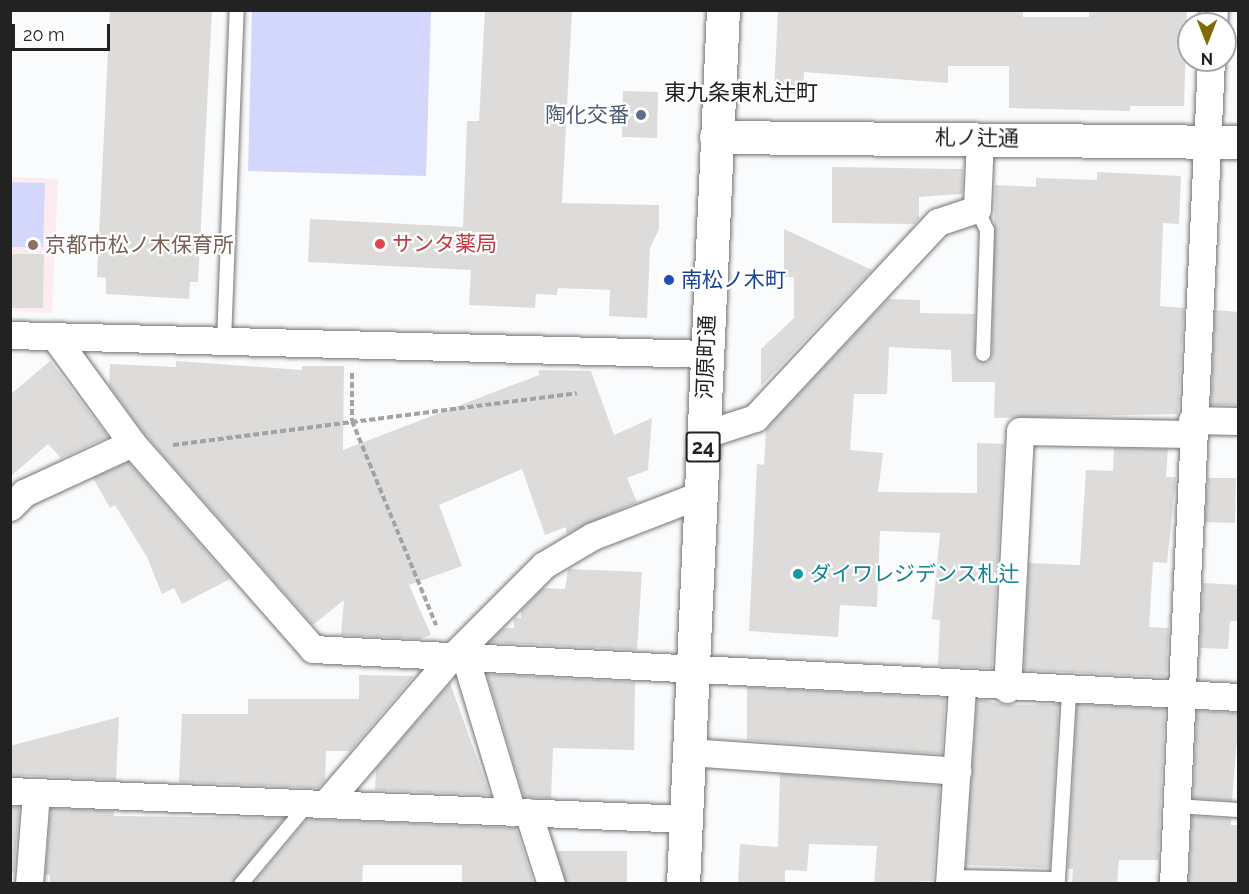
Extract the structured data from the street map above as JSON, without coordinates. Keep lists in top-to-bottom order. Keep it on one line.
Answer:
{"streets":{"main road":["札ノ辻通","河原町通","24"]},"crossings":[["札ノ辻通","河原町通"]],"districts":["東九条東札辻町"],"places":["陶化交番","サンタ薬局","京都市松ノ木保育所","南松ノ木町","ダイワレジデンス札辻"],"scale_bar":"20 m","north":"bottom"}
